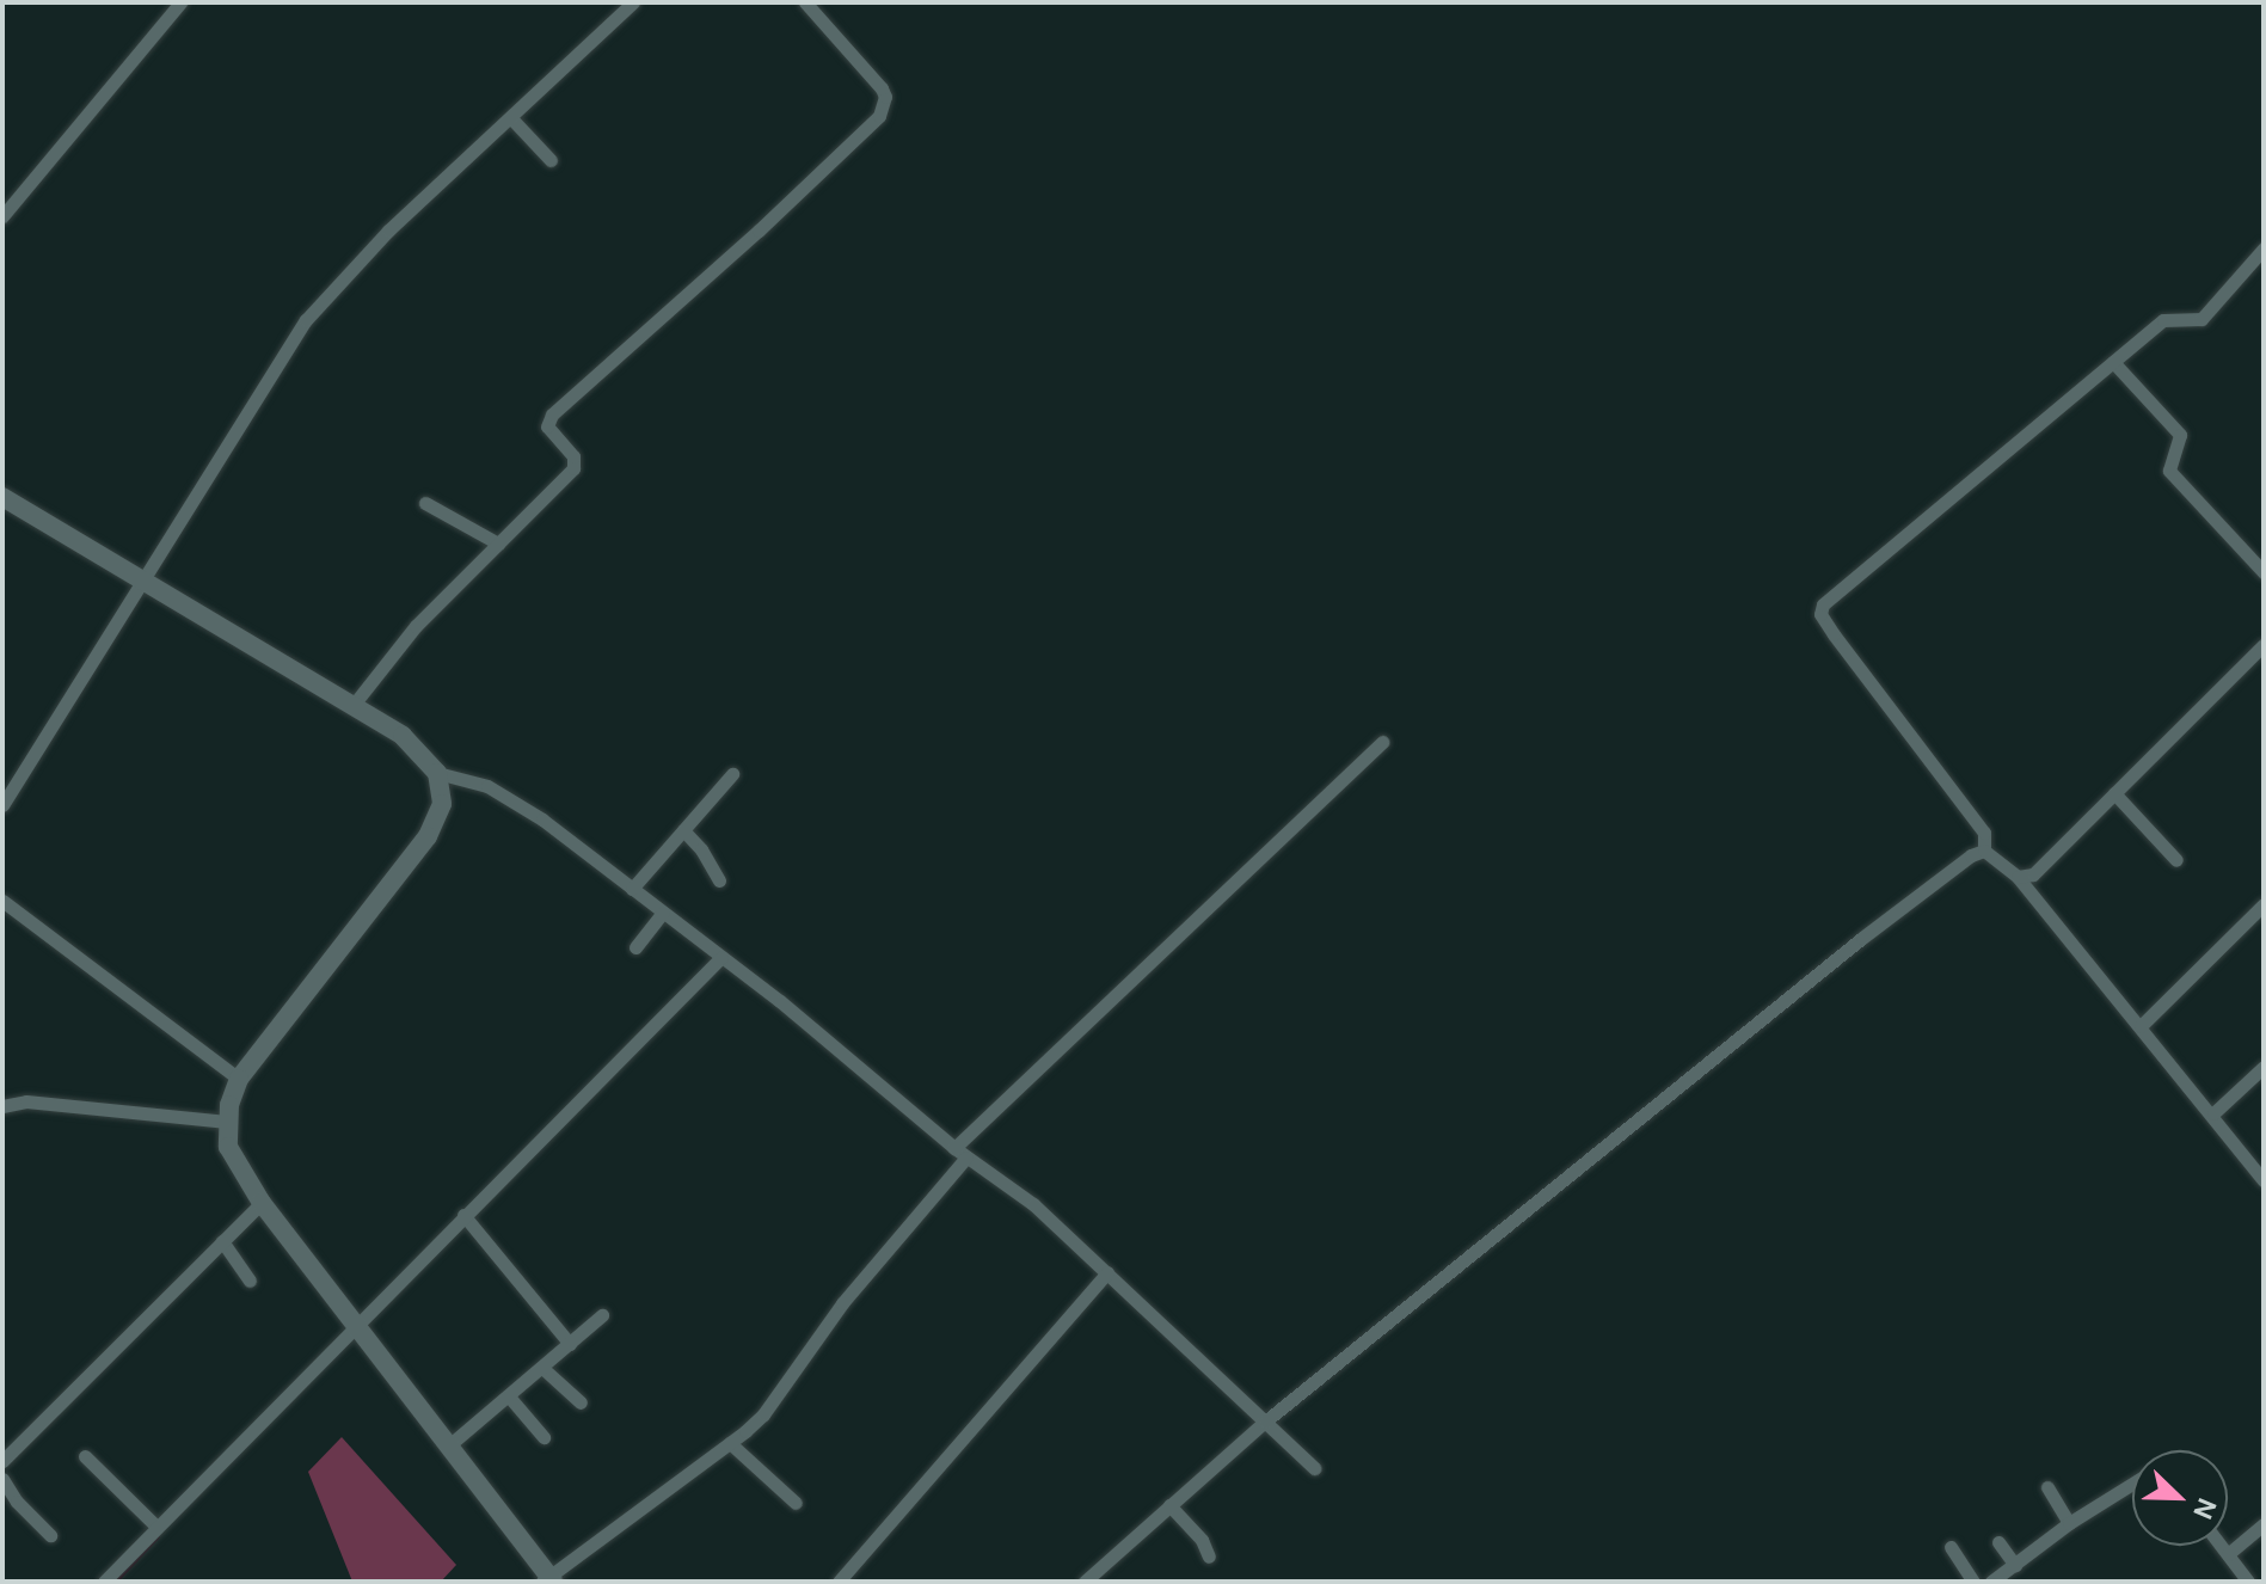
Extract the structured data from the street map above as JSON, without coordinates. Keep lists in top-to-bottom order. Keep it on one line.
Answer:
{"north":"bottom right"}
